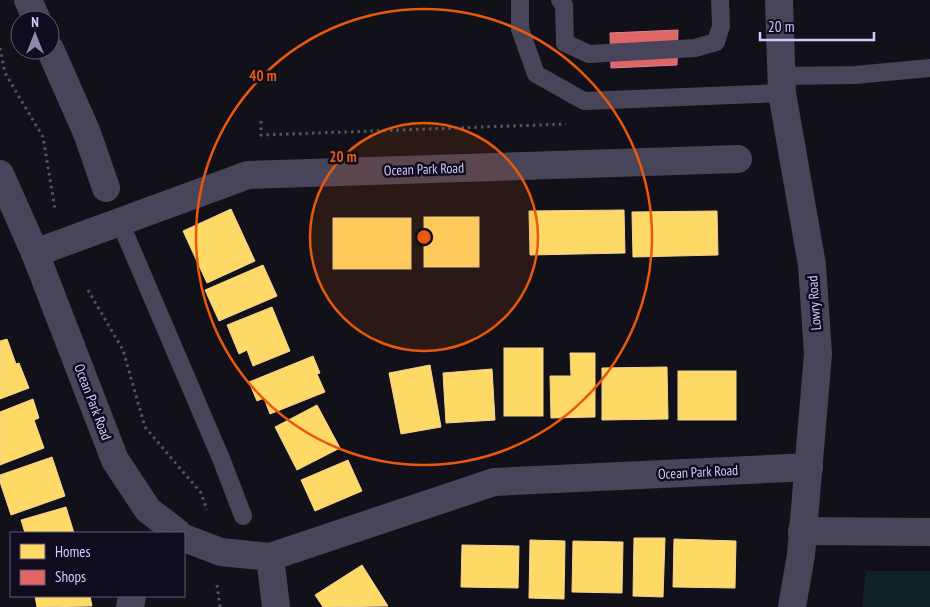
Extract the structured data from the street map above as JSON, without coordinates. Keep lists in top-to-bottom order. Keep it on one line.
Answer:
{"streets":{"street":["Ocean Park Road","Lowry Road"]},"crossings":[["Ocean Park Road","Lowry Road"]],"legend":["Homes","Shops"],"scale_bar":"20 m","north":"top","rings":["40 m","20 m"]}
